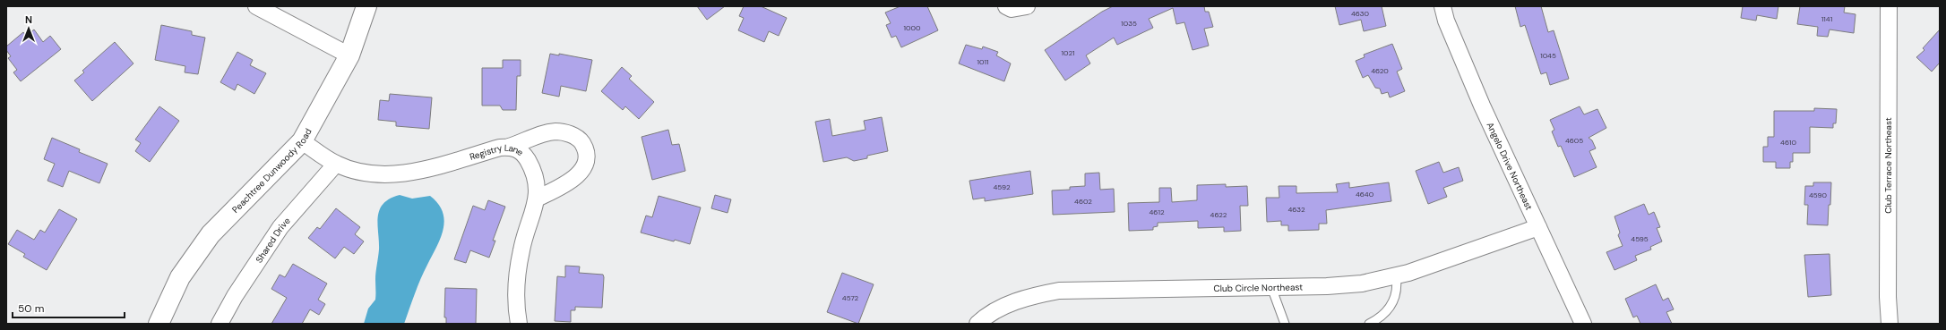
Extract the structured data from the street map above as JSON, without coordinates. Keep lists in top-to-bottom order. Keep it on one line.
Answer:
{"streets":{"main road":["Peachtree Dunwoody Road"],"street":["Registry Lane","Club Terrace Northeast","Angelo Drive Northeast","Shared Drive","Club Circle Northeast"]},"crossings":[["Registry Lane","Peachtree Dunwoody Road"],["Registry Lane","Shared Drive"],["Angelo Drive Northeast","Club Circle Northeast"]],"house_numbers":["4630","1141","1035","1000","1021","1045","1011","4620","4605","4610","4592","4640","4590","4602","4632","4612","4622","4595","4572"],"scale_bar":"50 m","north":"top"}
